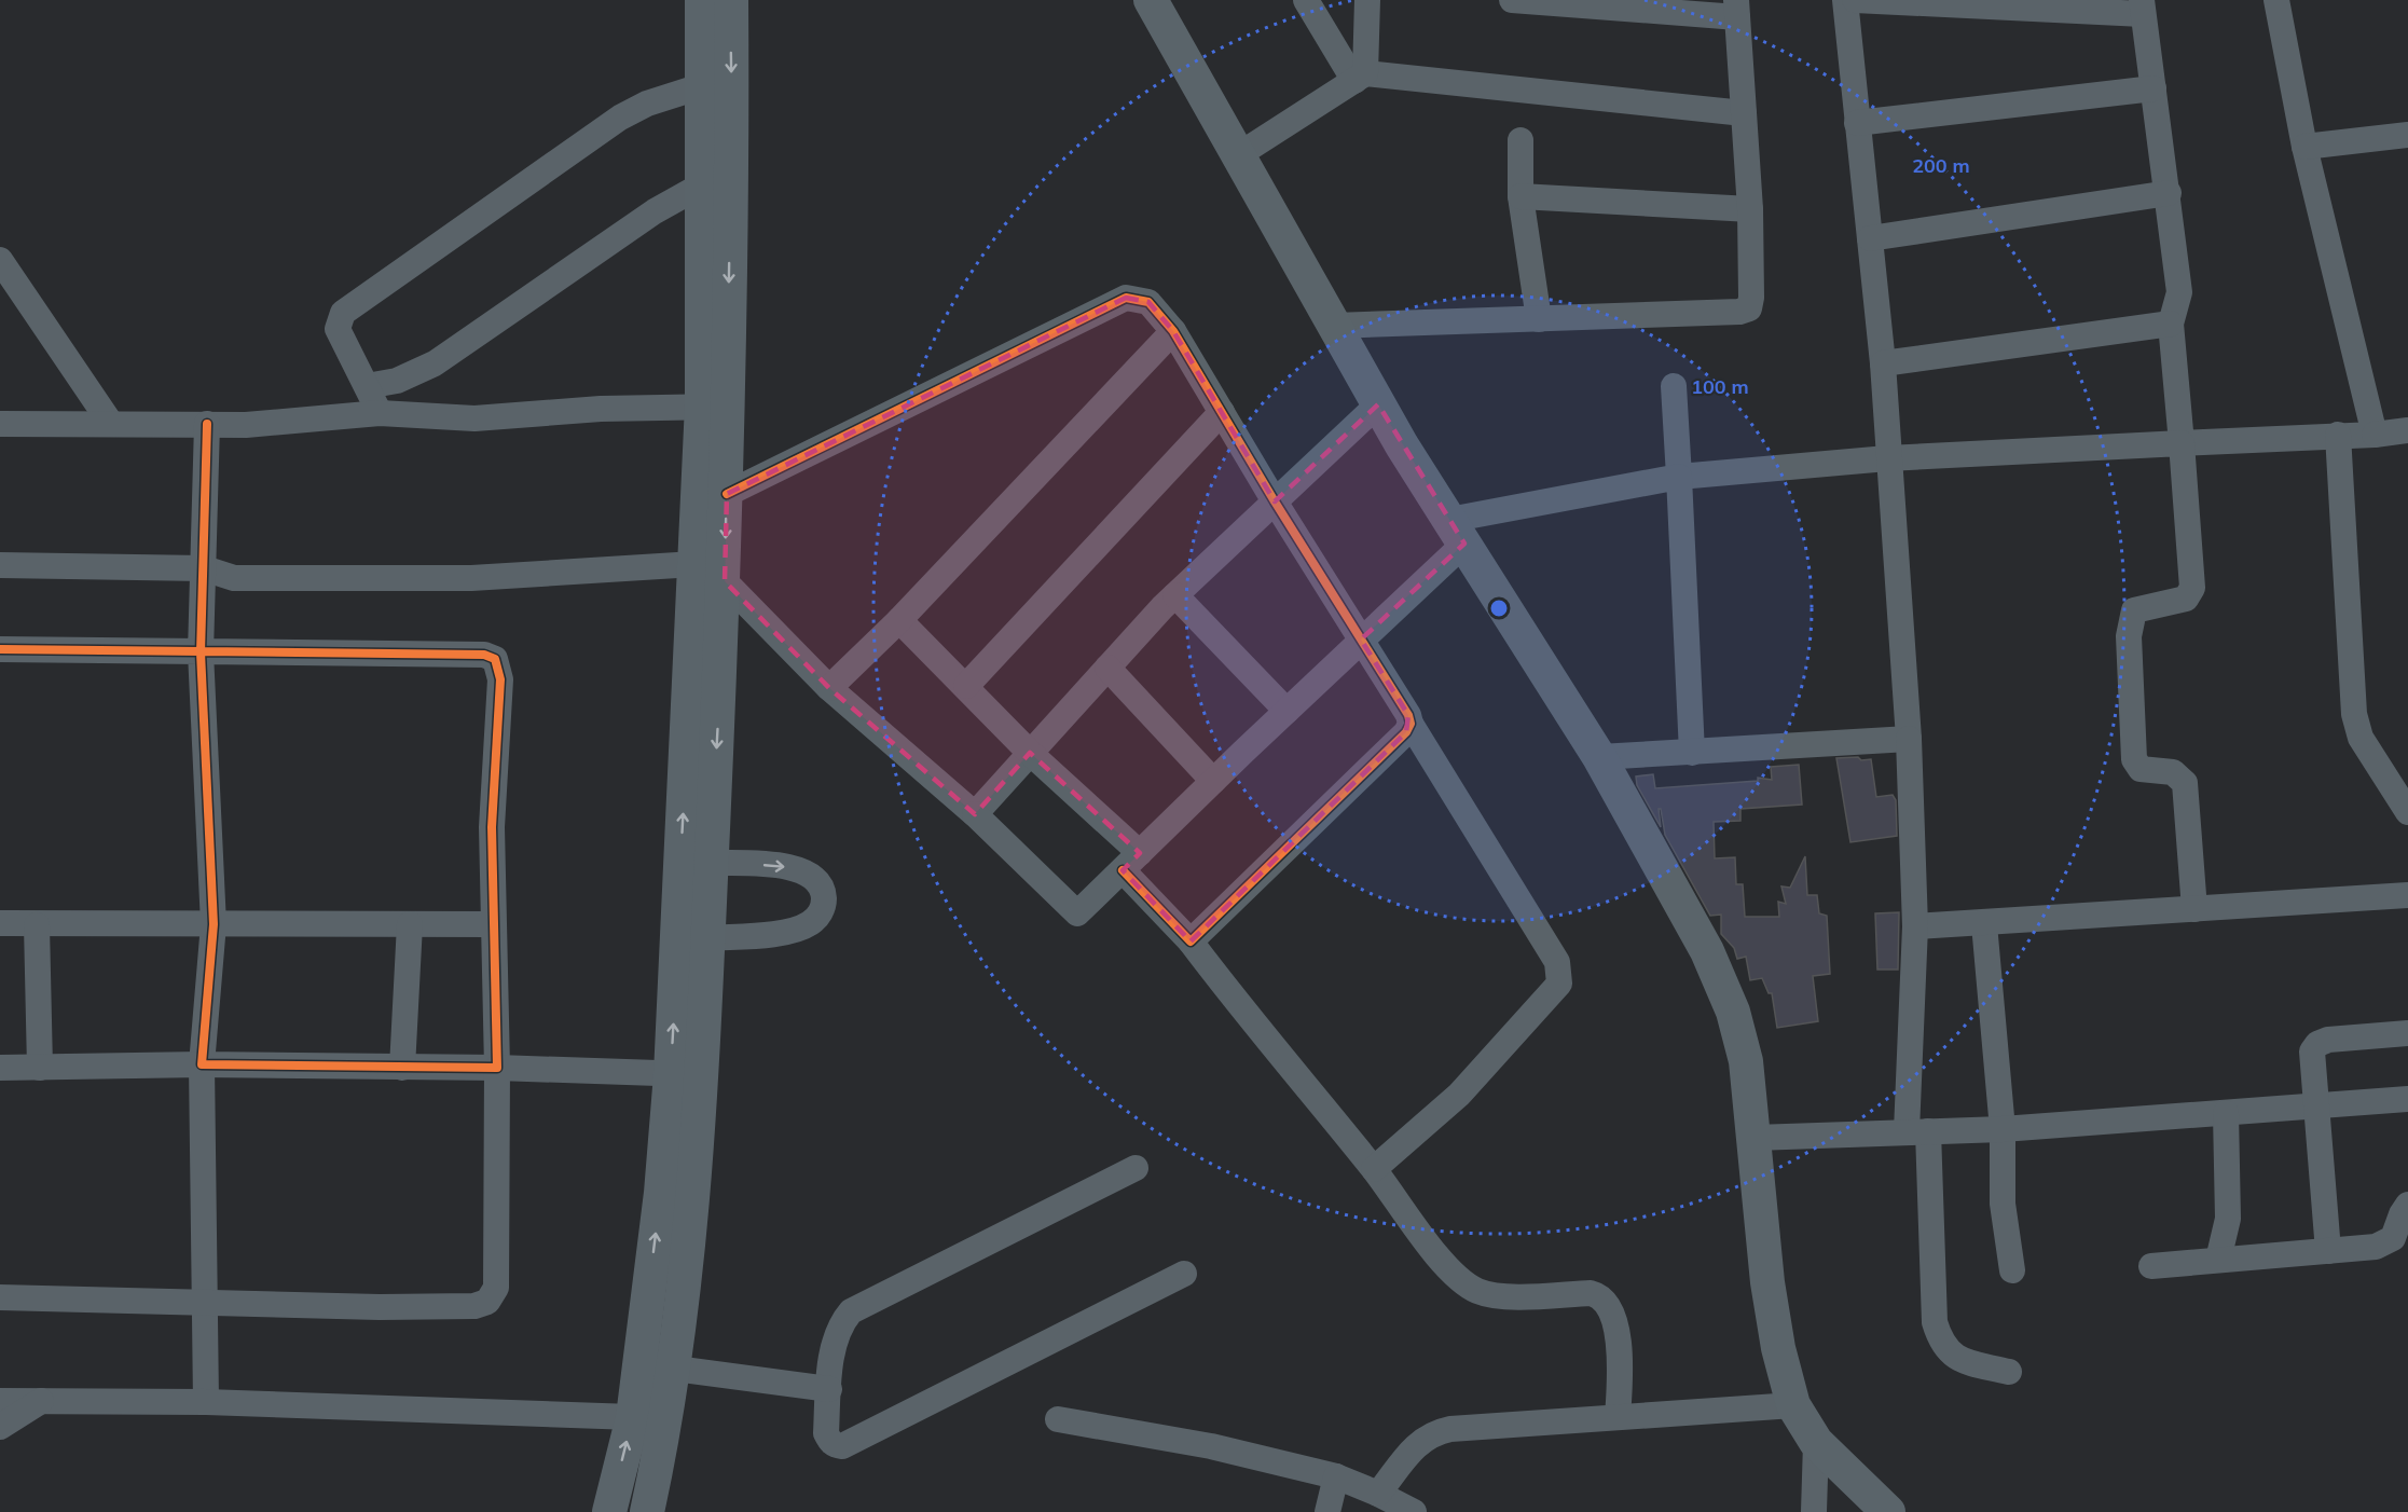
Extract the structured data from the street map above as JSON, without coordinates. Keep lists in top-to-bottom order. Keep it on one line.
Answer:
{"rings":["200 m","100 m"]}
